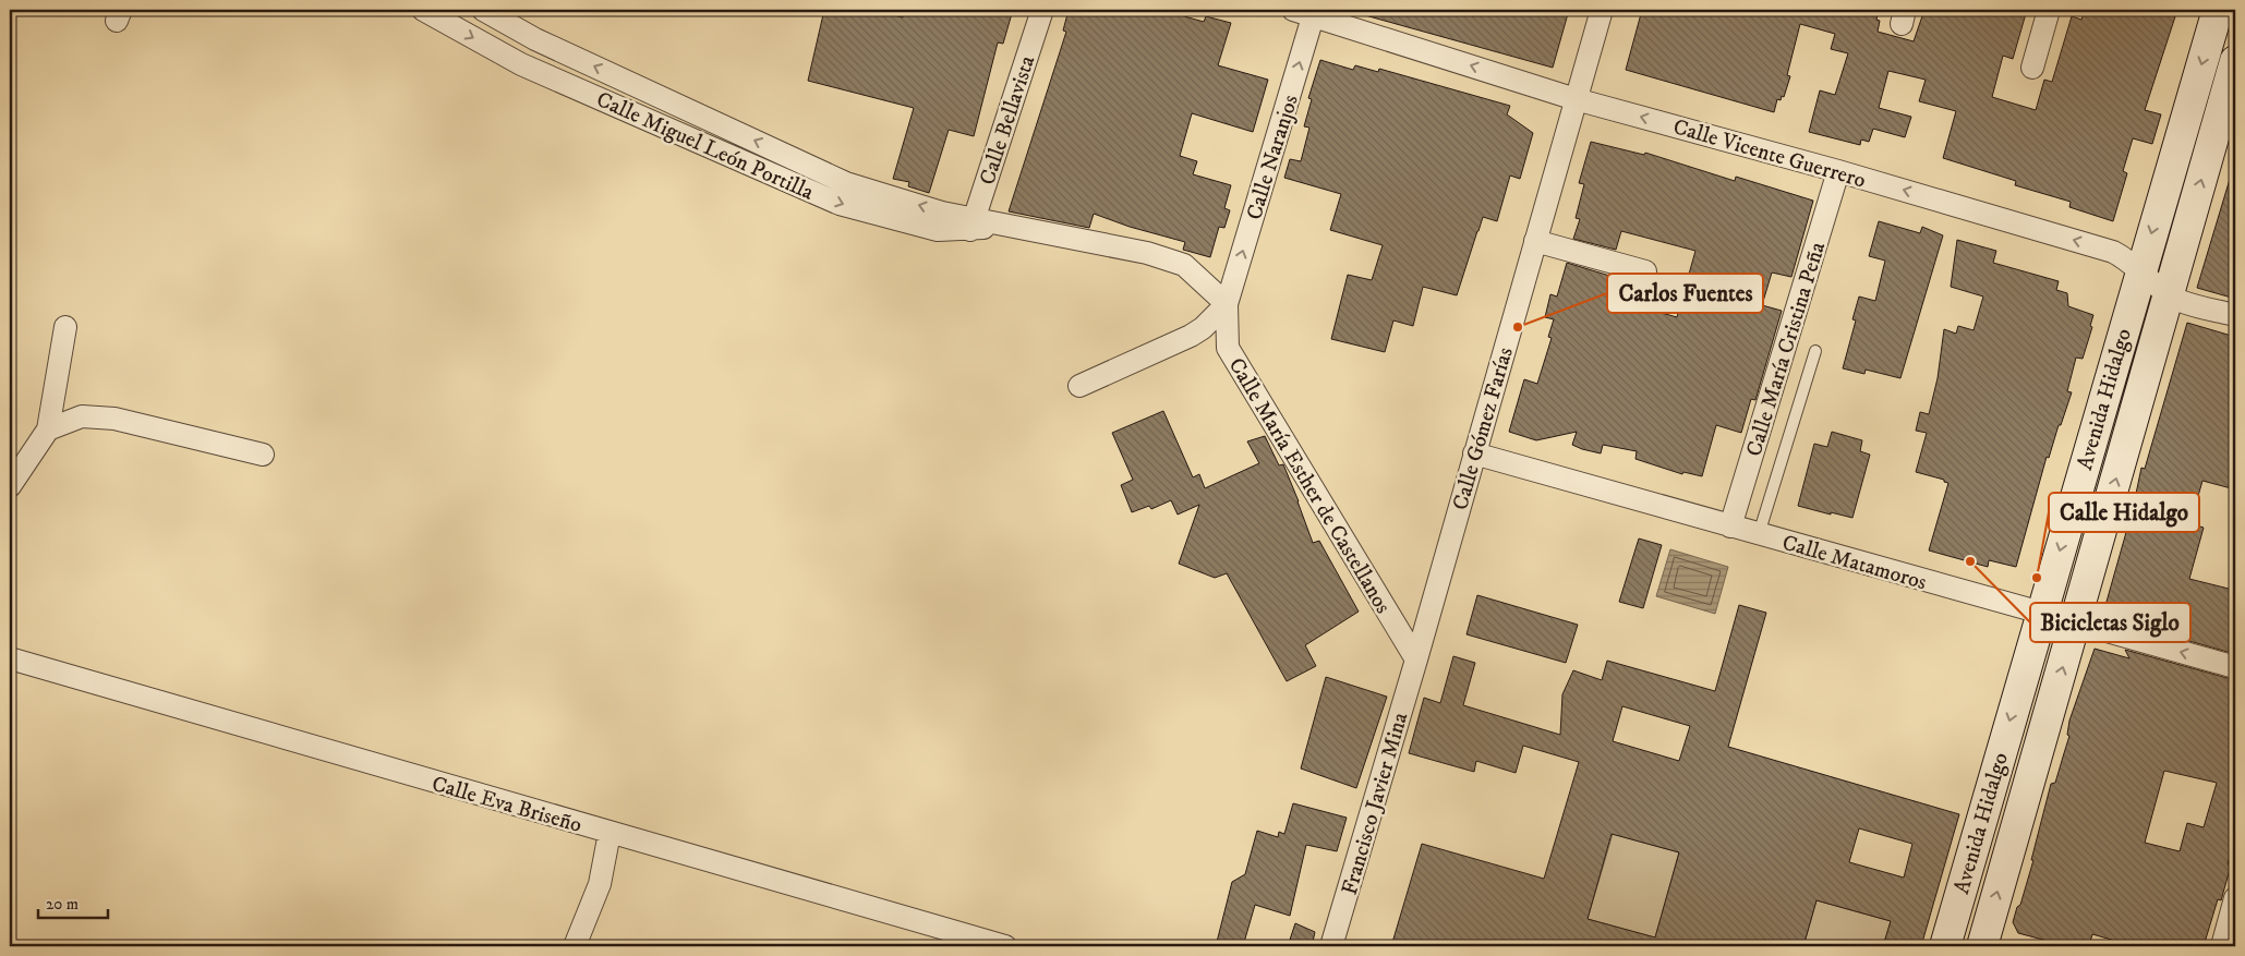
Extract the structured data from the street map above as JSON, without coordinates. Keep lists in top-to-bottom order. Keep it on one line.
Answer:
{"streets":{"main road":["Avenida Hidalgo"],"street":["Calle Bellavista","Calle Miguel León Portilla","Calle Vicente Guerrero","Calle Naranjos","Calle María Cristina Peña","Calle Gómez Farías","Calle María Esther de Castellanos","Calle Matamoros","Calle Eva Briseño","Francisco Javier Mina"]},"crossings":[["Calle Bellavista","Calle Miguel León Portilla"],["Calle Miguel León Portilla","Calle Naranjos"],["Calle Miguel León Portilla","Calle María Esther de Castellanos"],["Calle Vicente Guerrero","Calle Naranjos"],["Calle Vicente Guerrero","Calle María Cristina Peña"],["Calle Vicente Guerrero","Avenida Hidalgo"],["Calle Vicente Guerrero","Calle Gómez Farías"],["Calle Naranjos","Calle María Esther de Castellanos"],["Calle María Cristina Peña","Calle Matamoros"],["Avenida Hidalgo","Calle Matamoros"],["Calle Gómez Farías","Calle María Esther de Castellanos"],["Calle Gómez Farías","Calle Matamoros"],["Calle Gómez Farías","Francisco Javier Mina"],["Calle María Esther de Castellanos","Francisco Javier Mina"]],"one_way":["Calle Vicente Guerrero","Calle Naranjos"],"places":["Carlos Fuentes","Bicicletas Siglo","Calle Hidalgo"],"scale_bar":"20 m"}
